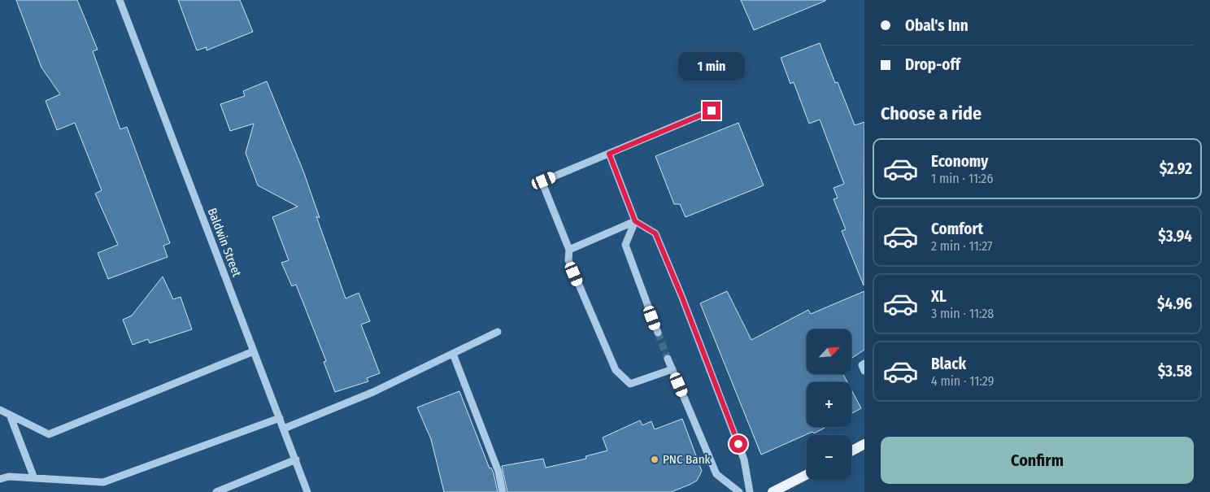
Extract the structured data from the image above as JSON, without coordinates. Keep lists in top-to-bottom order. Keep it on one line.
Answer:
{"streets":{"street":["Baldwin Street"]},"places":["PNC Bank"],"north":"top right","page":{"banner":["Obal's Inn","Drop-off"],"bubble":"1 min","heading":"Choose a ride","list":[{"name":"Economy","note":"1 min · 11:26","value":"$2.92"},{"name":"Comfort","note":"2 min · 11:27","value":"$3.94"},{"name":"XL","note":"3 min · 11:28","value":"$4.96"},{"name":"Black","note":"4 min · 11:29","value":"$3.58"}],"map_buttons":["+","−"],"buttons":"Confirm"}}
